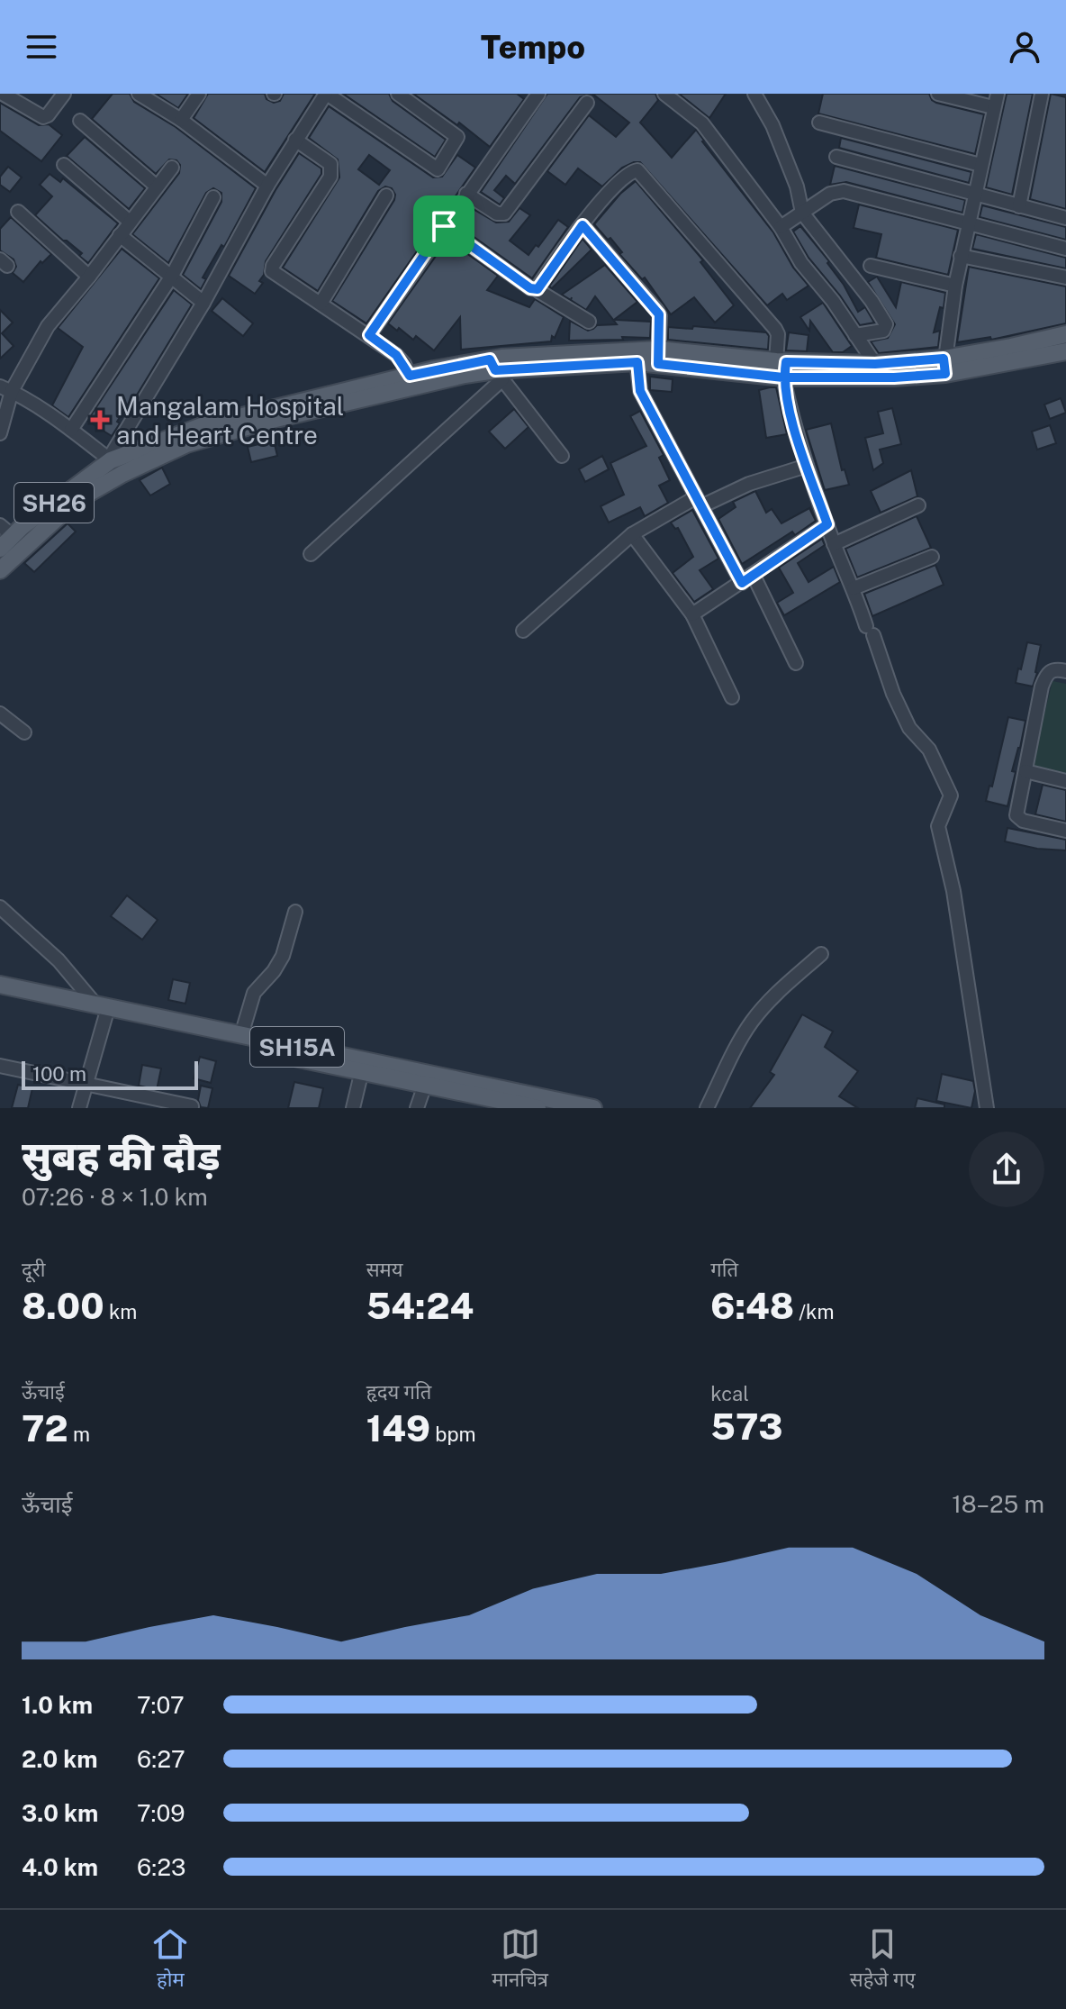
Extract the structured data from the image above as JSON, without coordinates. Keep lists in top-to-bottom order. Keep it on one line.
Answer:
{"streets":{"main road":["SH26","SH15A"]},"places":{"health":["Mangalam Hospital and Heart Centre"]},"scale_bar":"100 m","page":{"header":"Tempo","scale":"100 m","heading":["सुबह की दौड़","07:26 · 8 × 1.0 km"],"stats":[["दूरी","8.00 km"],["समय","54:24"],["गति","6:48 /km"],["ऊँचाई","72 m"],["हृदय गति","149 bpm"],["kcal","573"]],"chart":["ऊँचाई","18–25 m"],"list":[{"name":"1.0 km","note":"7:07"},{"name":"2.0 km","note":"6:27"},{"name":"3.0 km","note":"7:09"},{"name":"4.0 km","note":"6:23"}],"tabs":["होम","मानचित्र","सहेजे गए"]}}
